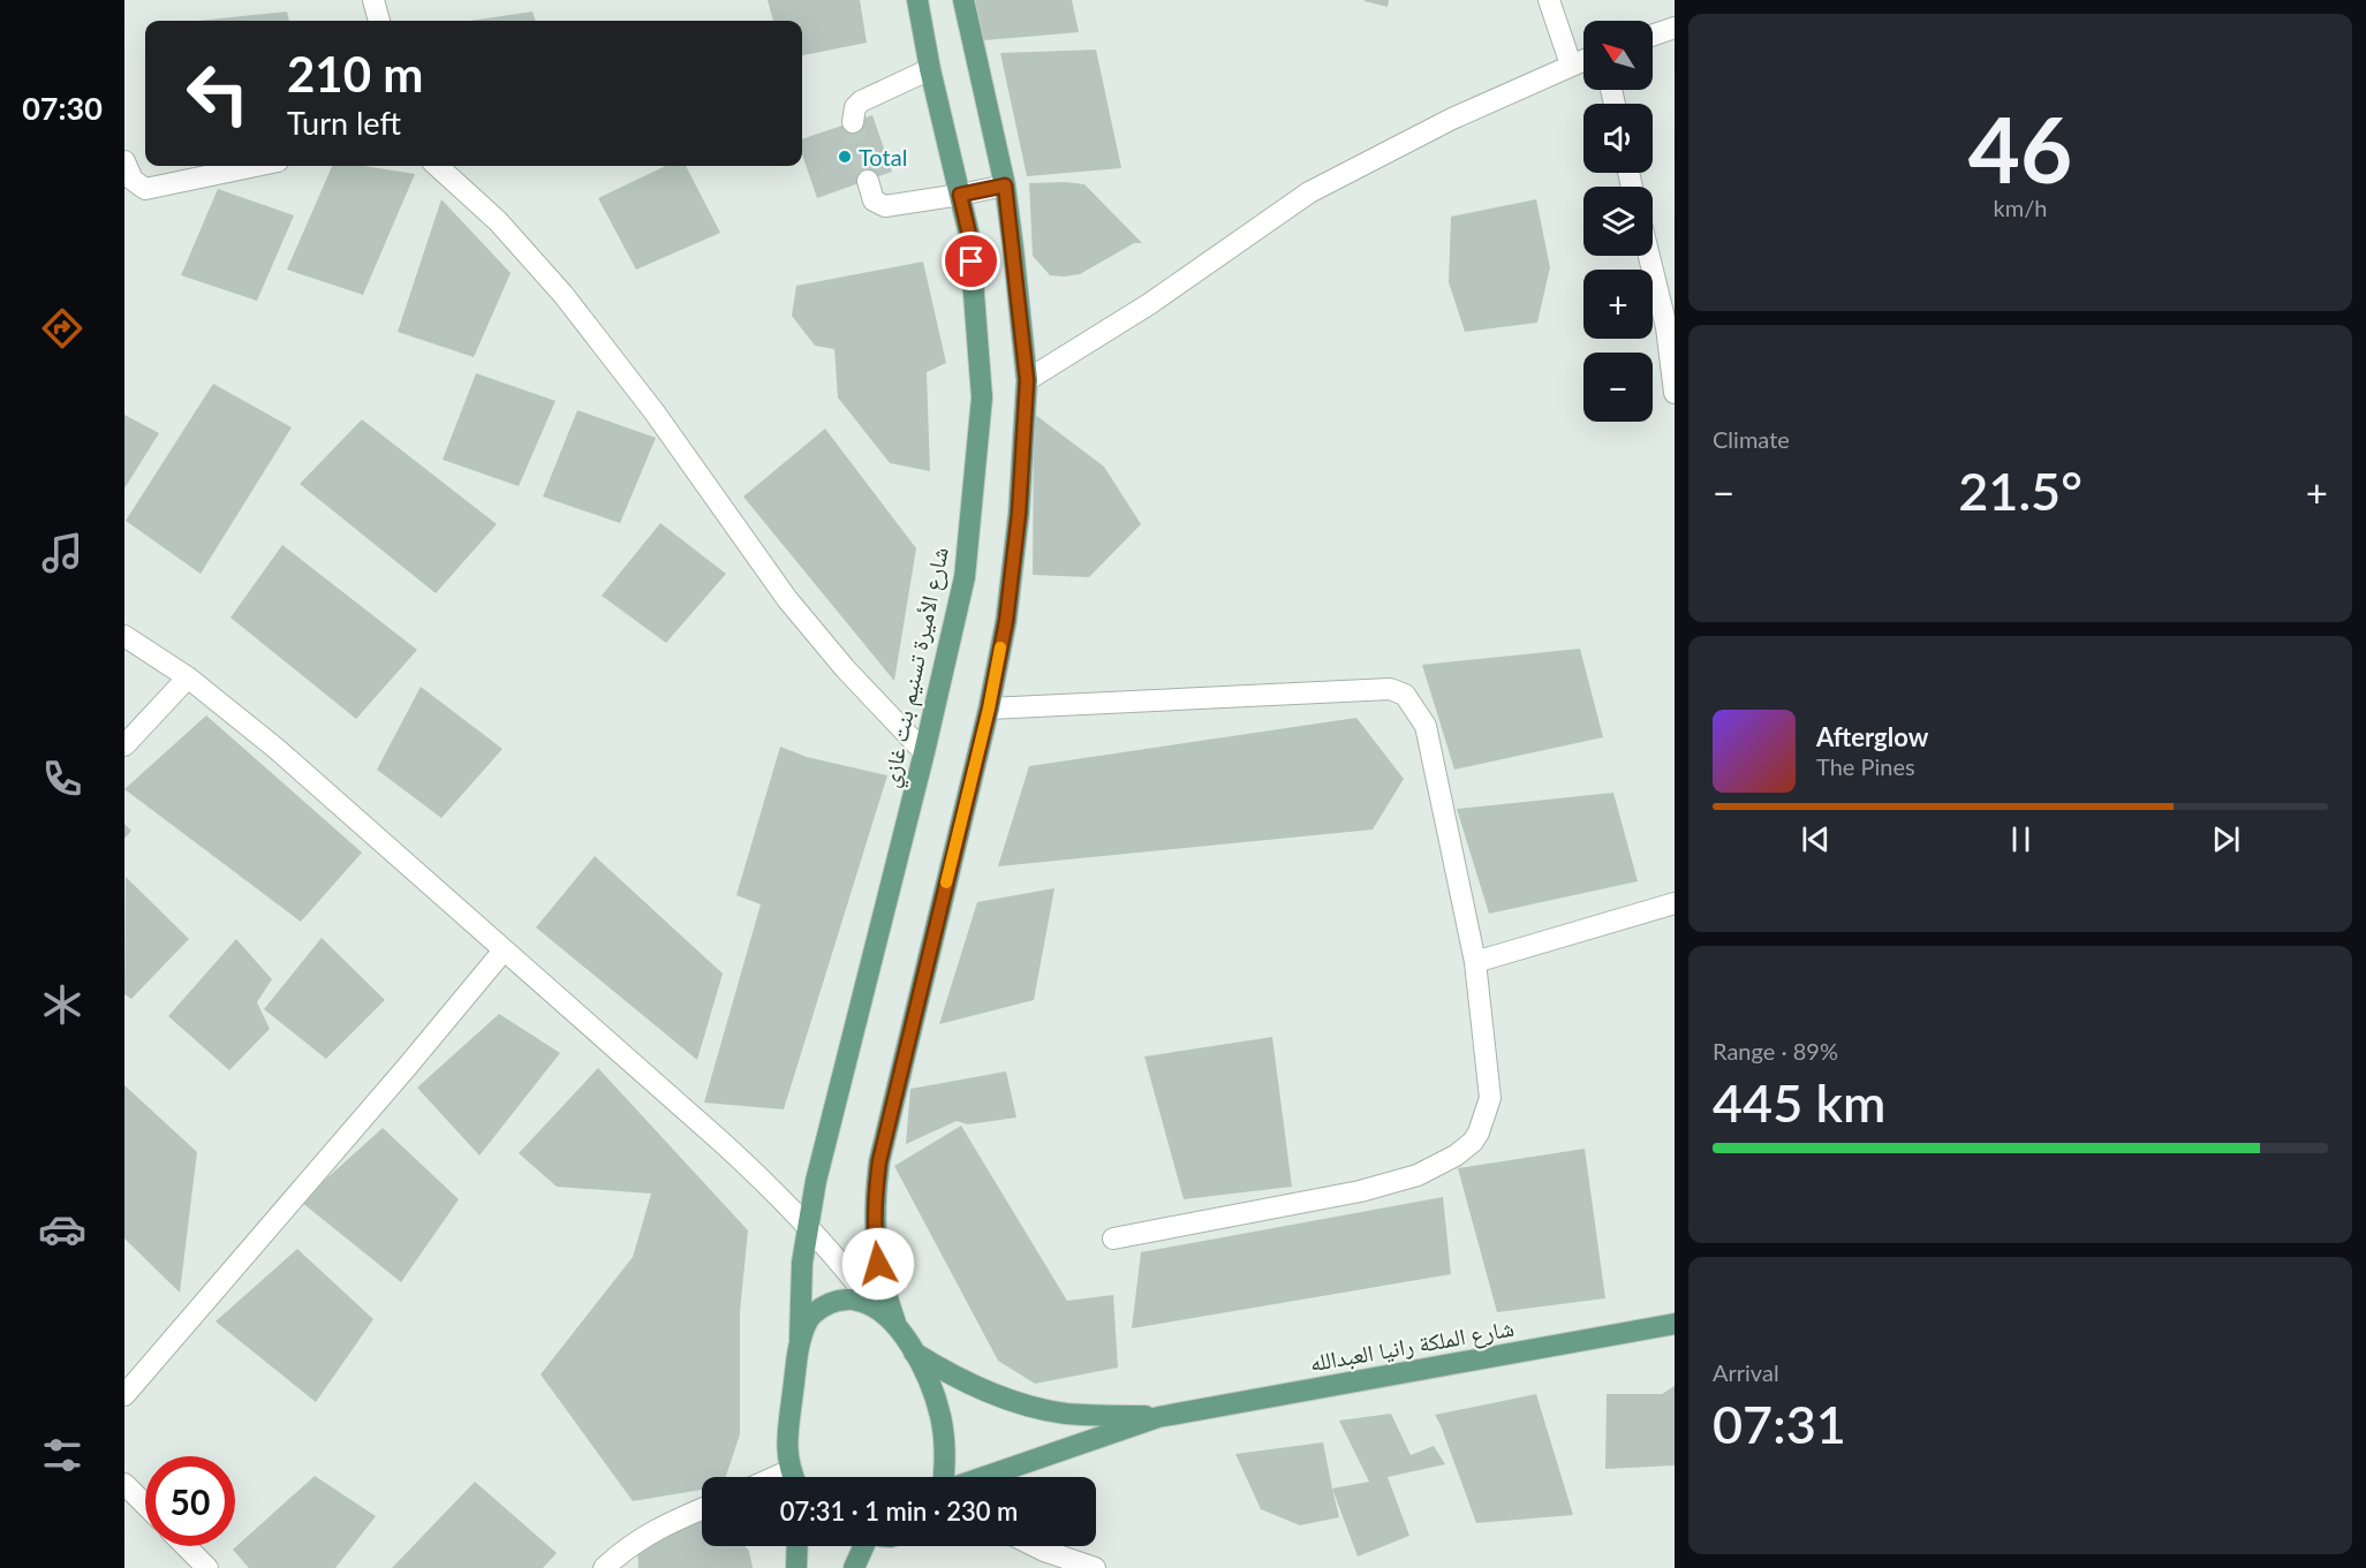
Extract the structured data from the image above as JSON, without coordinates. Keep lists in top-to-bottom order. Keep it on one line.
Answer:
{"streets":{"main road":["شارع الأميرة تسنيم بنت غازي","شارع الملكة رانيا العبدالله"]},"places":["Total"],"north":"top left","page":{"tabs":"07:30","tile":[["46","km/h"],"Climate",["Range · 89%","445 km"],["Arrival","07:31"]],"map_buttons":["+","−"],"turn":["210 m","Turn left"],"heat":["−","21.5°","+"],"song":["Afterglow","The Pines"],"limit":"50","trip":"07:31 · 1 min · 230 m"}}
